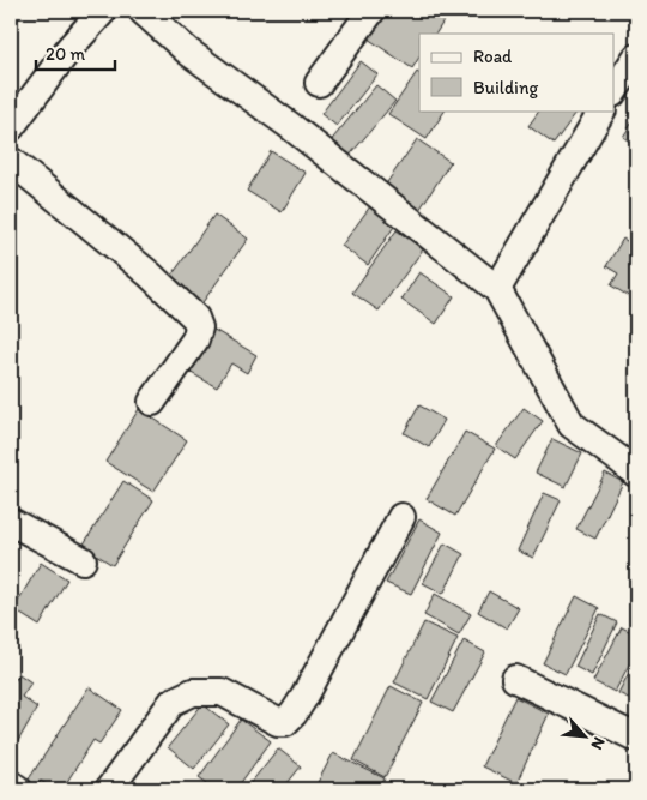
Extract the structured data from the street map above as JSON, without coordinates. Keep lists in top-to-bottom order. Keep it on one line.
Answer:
{"legend":["Road","Building"],"scale_bar":"20 m","north":"bottom right"}
